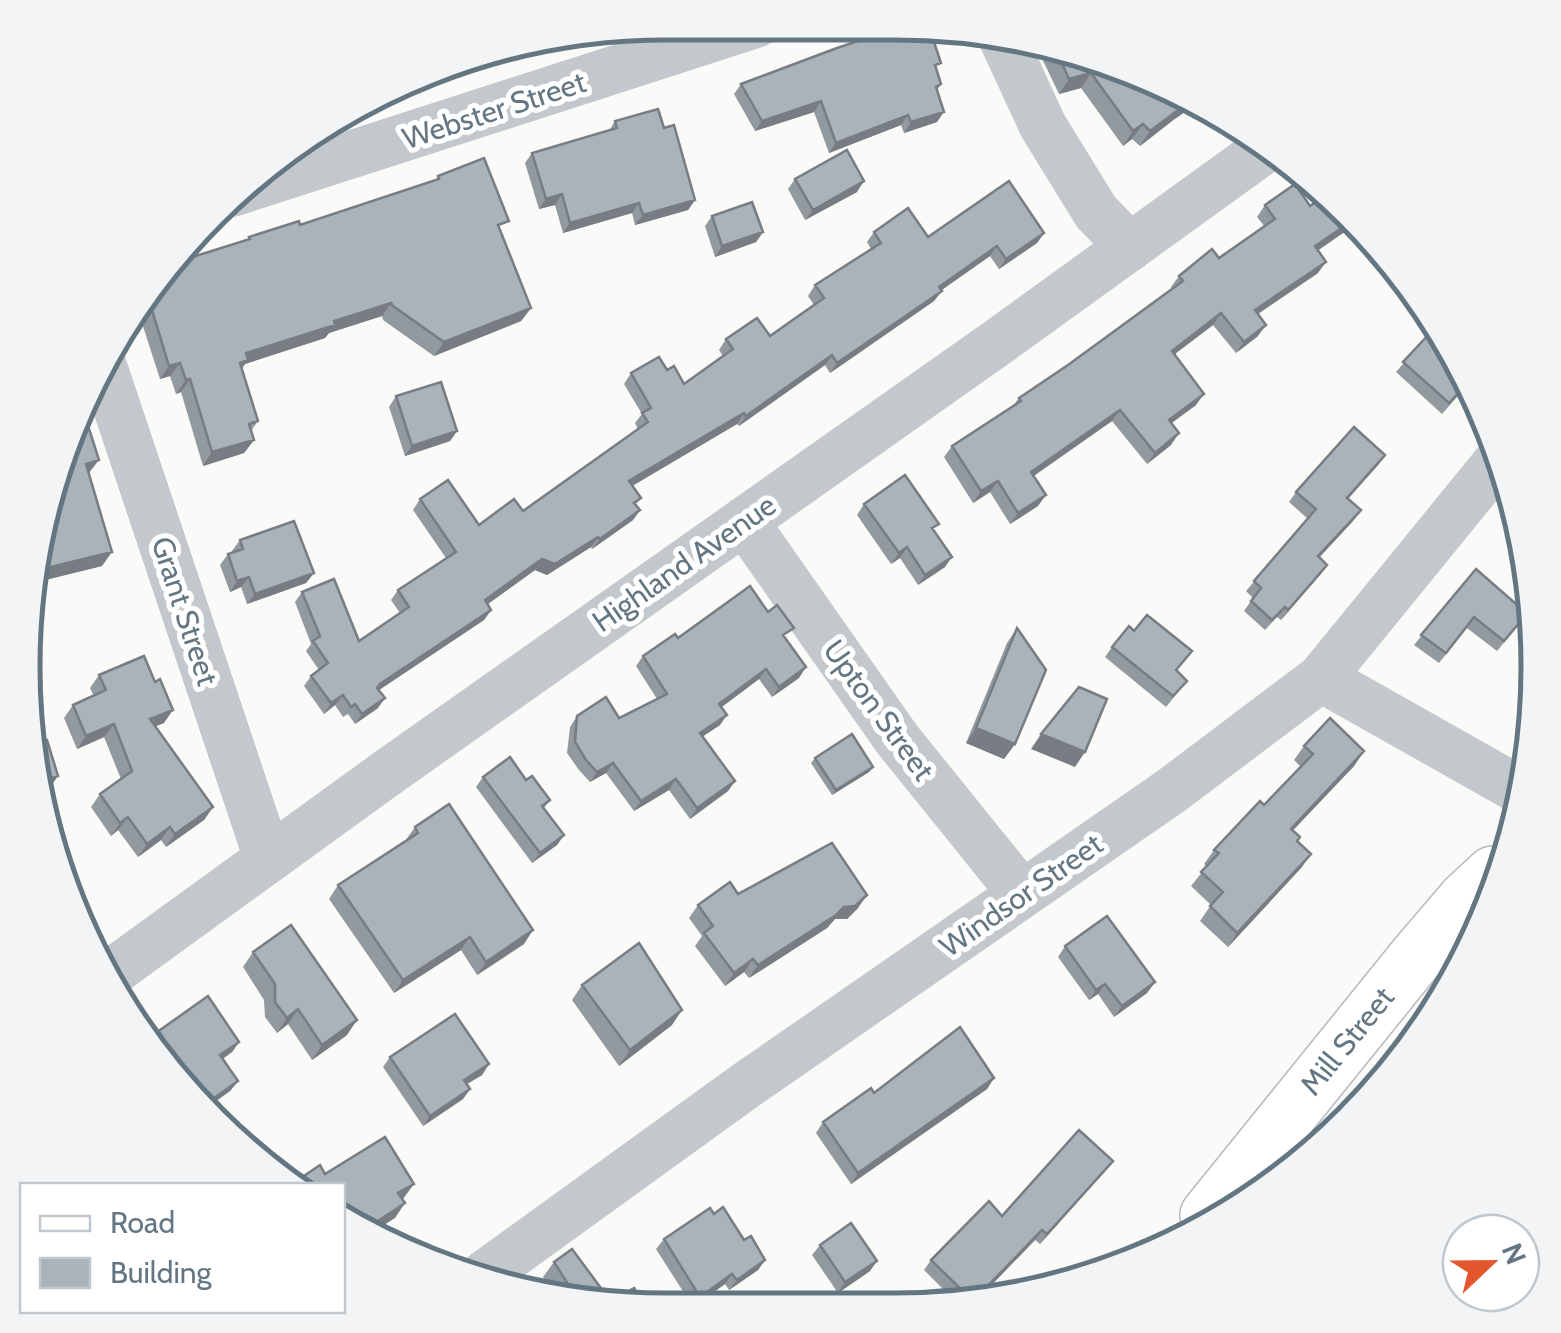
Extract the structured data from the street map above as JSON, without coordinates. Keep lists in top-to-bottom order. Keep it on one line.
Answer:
{"streets":{"main road":["Mill Street"],"street":["Webster Street","Highland Avenue","Grant Street","Upton Street","Windsor Street"]},"crossings":[["Highland Avenue","Grant Street"],["Highland Avenue","Upton Street"],["Upton Street","Windsor Street"]],"legend":["Road","Building"],"north":"right"}
